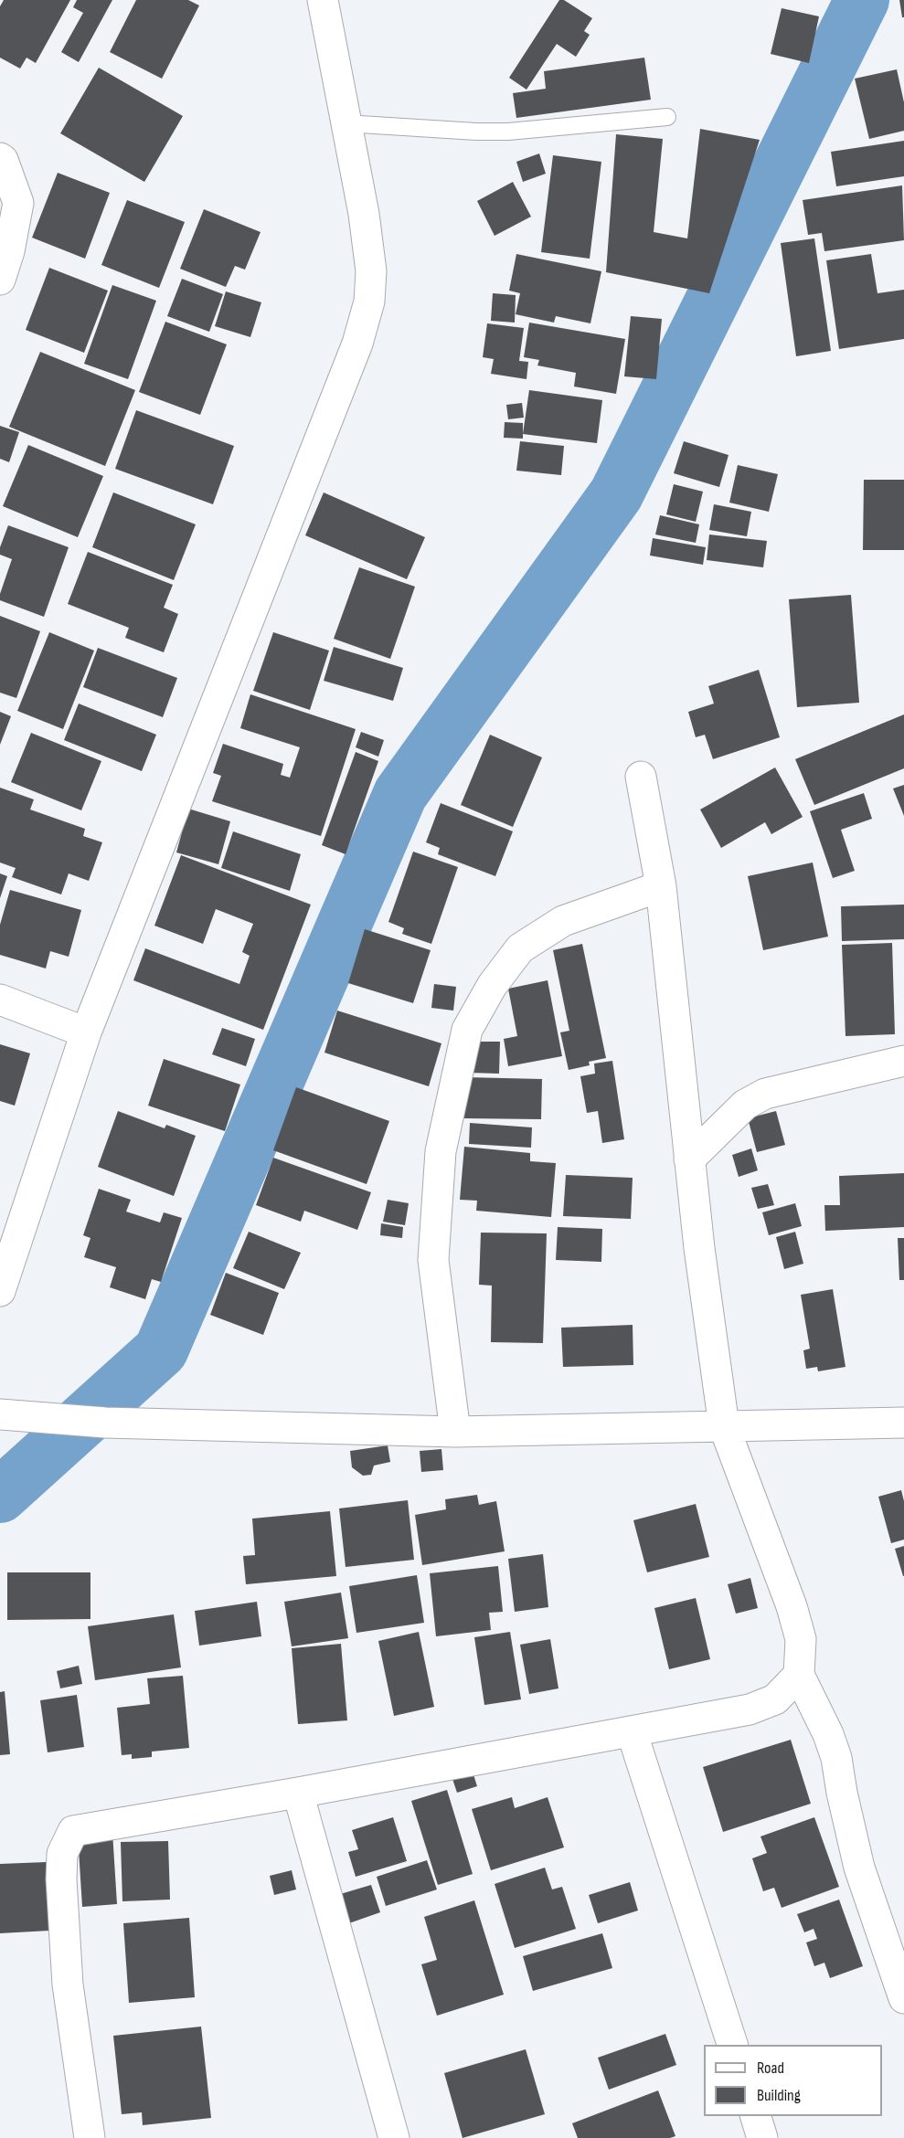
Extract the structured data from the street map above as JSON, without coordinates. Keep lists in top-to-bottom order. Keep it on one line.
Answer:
{"legend":["Road","Building"]}
